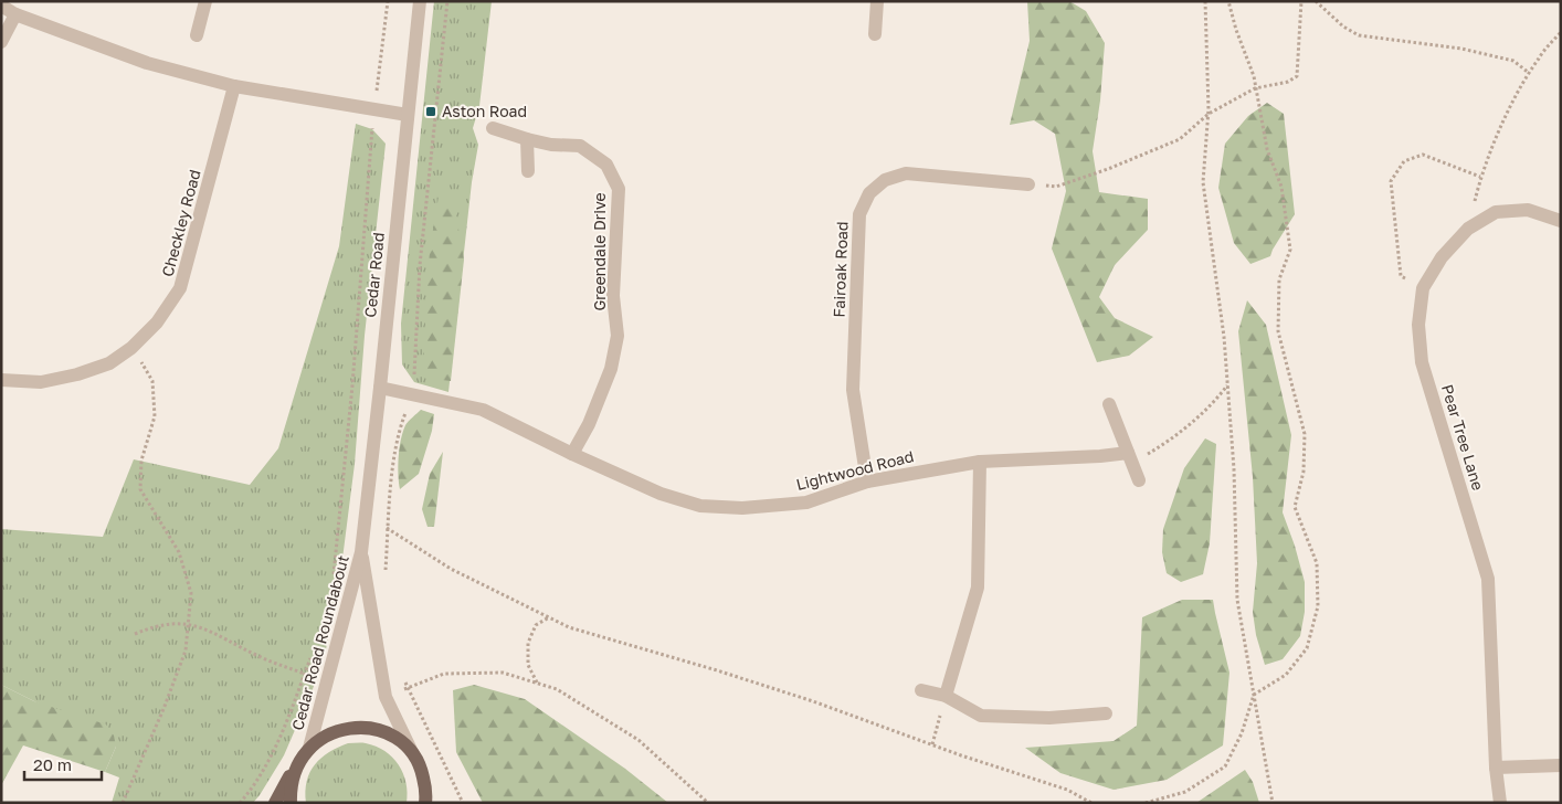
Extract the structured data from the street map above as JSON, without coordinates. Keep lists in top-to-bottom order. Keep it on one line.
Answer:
{"streets":{"main road":["Cedar Road Roundabout"],"street":["Checkley Road","Greendale Drive","Fairoak Road","Cedar Road","Pear Tree Lane","Lightwood Road"]},"crossings":[["Greendale Drive","Lightwood Road"],["Fairoak Road","Lightwood Road"],["Cedar Road","Lightwood Road"],["Cedar Road","Cedar Road Roundabout"]],"places":{"transit":["Aston Road"]},"scale_bar":"20 m"}
